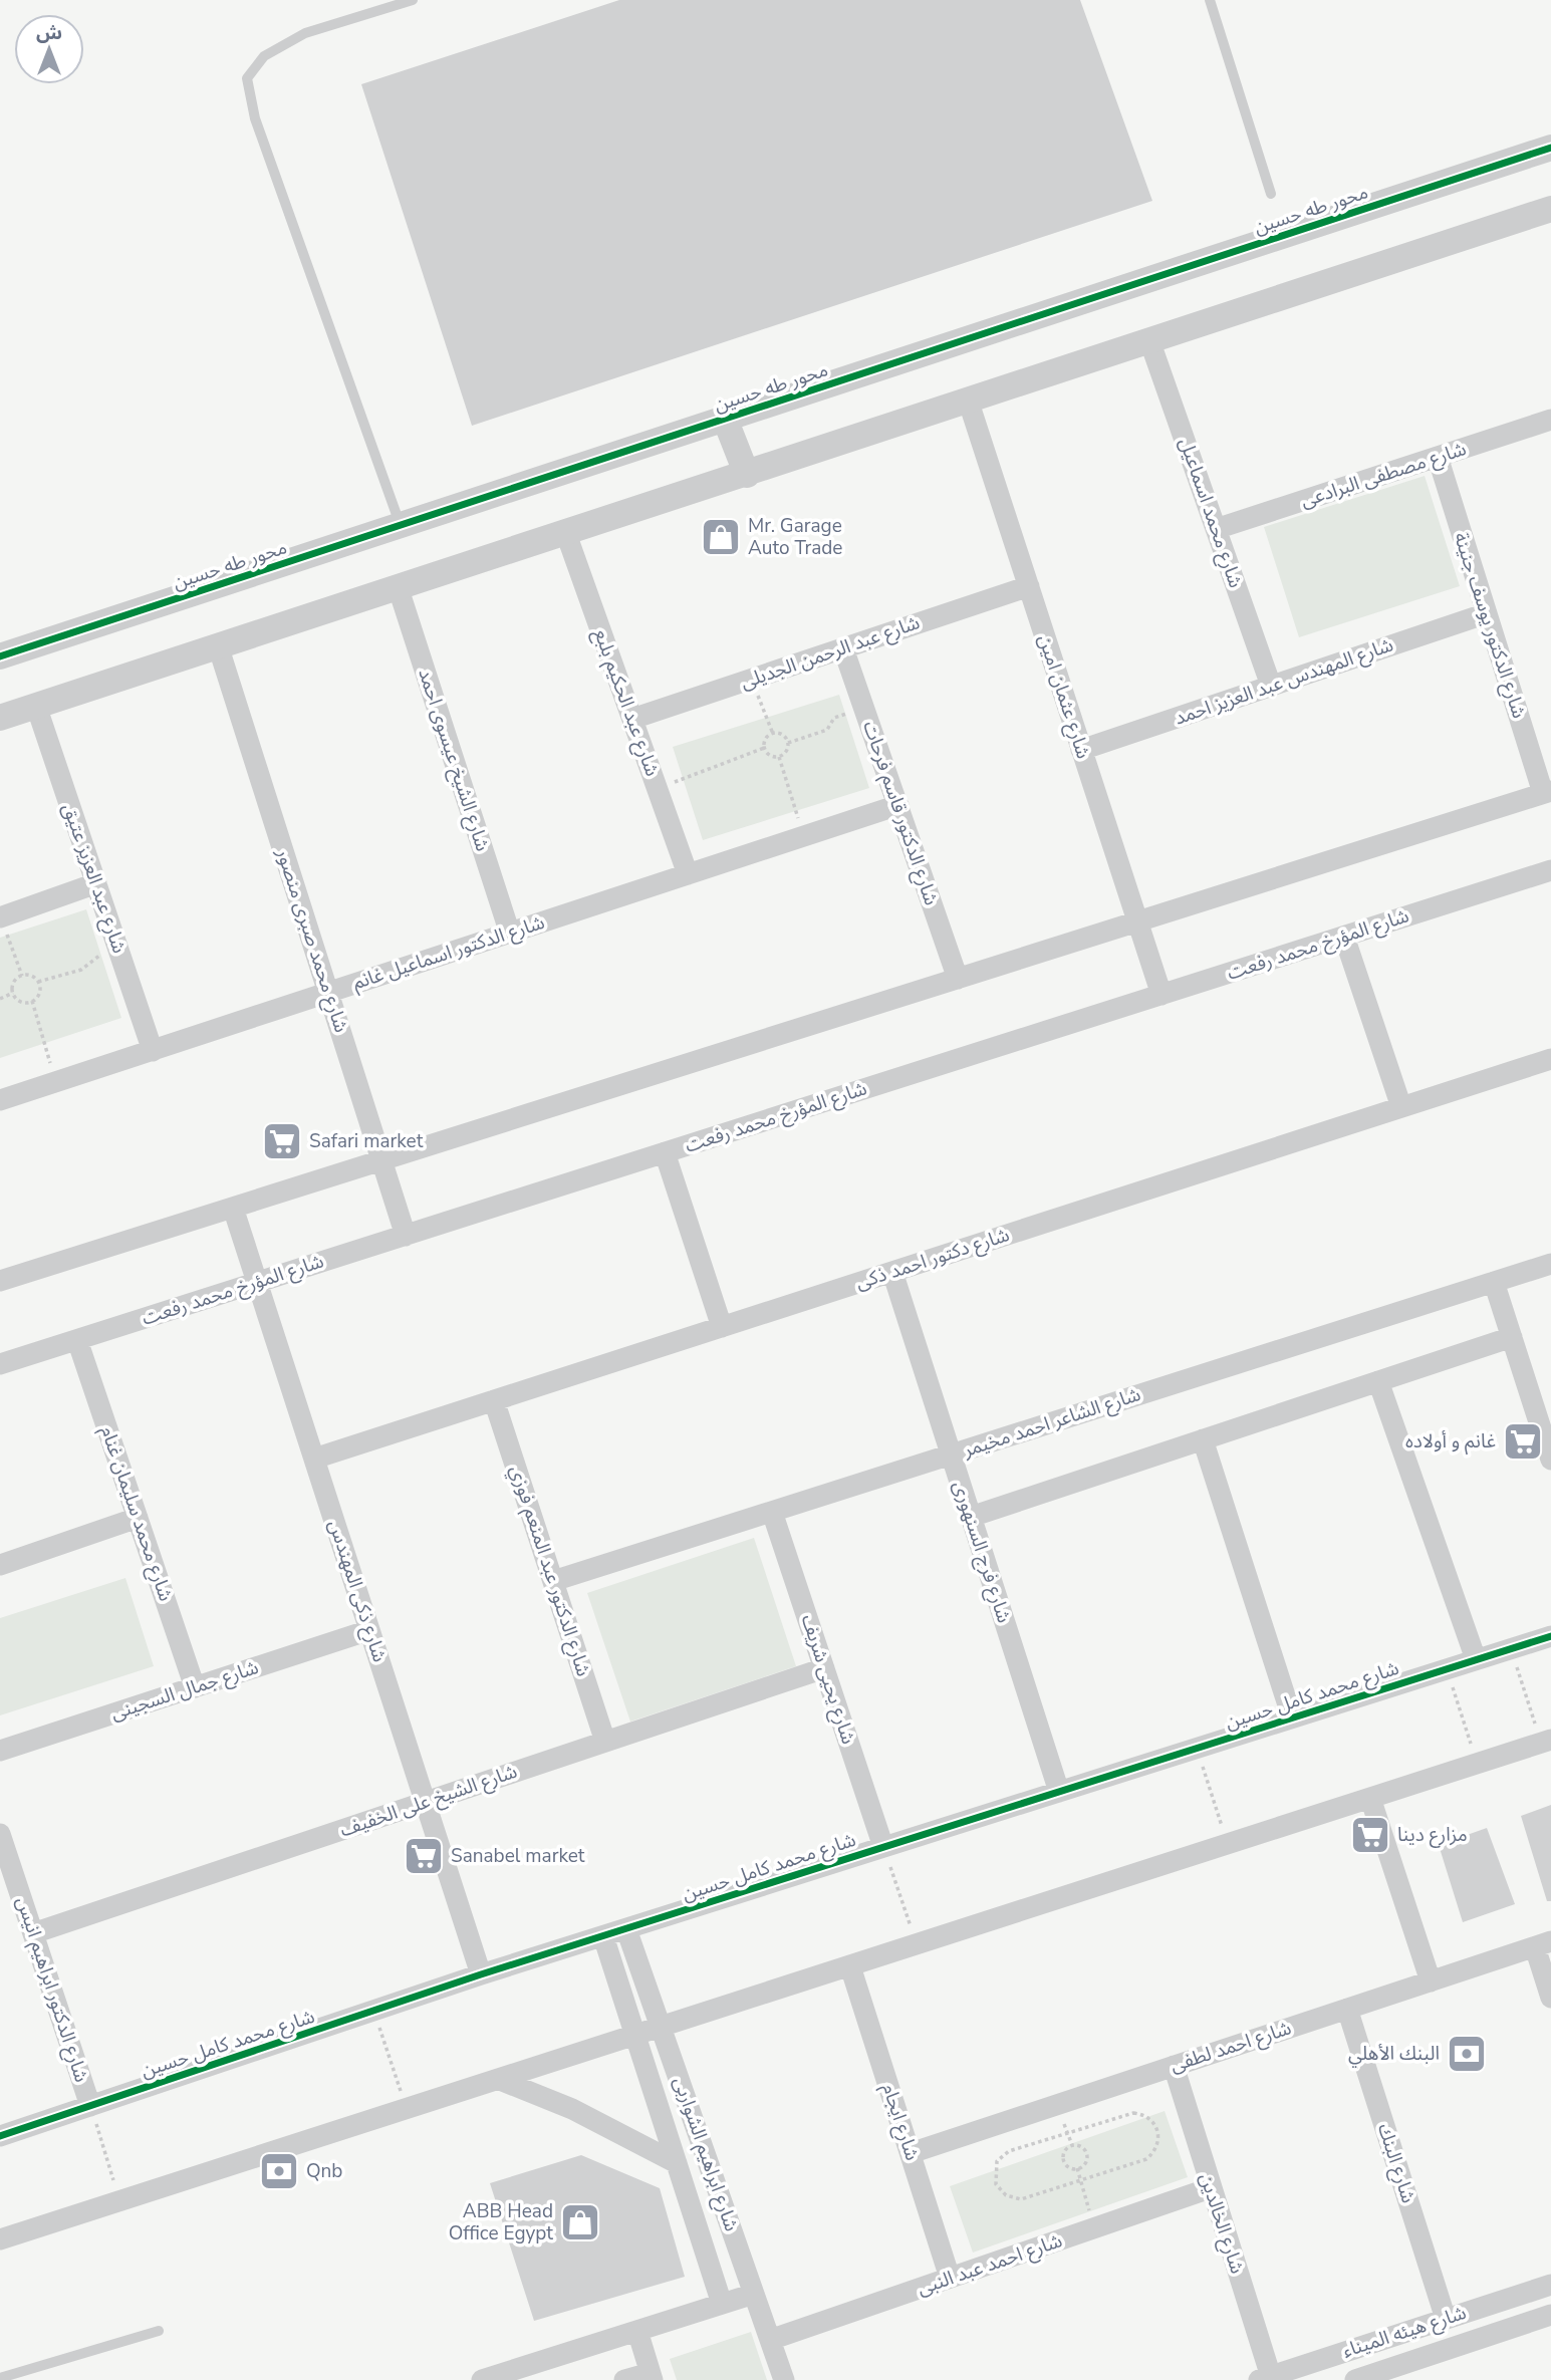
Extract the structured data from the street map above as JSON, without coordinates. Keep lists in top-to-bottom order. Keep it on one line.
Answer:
{"streets":{"street":["محور طه حسين","شارع مصطفى البرادعى","شارع محمد اسماعيل","شارع الدكتور يوسف جنينة","شارع عبد الرحمن الجديلى","شارع المهندس عبد العزيز احمد","شارع عثمان امين","شارع عبد الحكيم بلبع","شارع الشيخ عيسوى احمد","شارع الدكتور قاسم فرحات","شارع عبد العزيز عتيق","شارع محمد صبرى منصور","شارع المؤرخ محمد رفعت","شارع الدكتور اسماعيل غانم","شارع دكتور احمد ذكى","شارع الشاعر احمد مخيمر","شارع محمد سليمان غنام","شارع فرج السنهورى","شارع الدكتور عبد المنعم فوزي","شارع ذكى المهندس","شارع يحيى شريف","شارع جمال السجينى","شارع محمد كامل حسين","شارع الشيخ على الخفيف","شارع الدكتور ابراهيم انيس","شارع احمد لطفى","شارع ايجام","شارع ابراهيم الشواربى","شارع البنك","شارع الخالدين","شارع احمد عبد النبى","شارع هيئه الميناء"]},"crossings":[["شارع مصطفى البرادعى","شارع محمد اسماعيل"],["شارع مصطفى البرادعى","شارع الدكتور يوسف جنينة"],["شارع محمد اسماعيل","شارع المهندس عبد العزيز احمد"],["شارع الدكتور يوسف جنينة","شارع المهندس عبد العزيز احمد"],["شارع عبد الرحمن الجديلى","شارع عثمان امين"],["شارع عبد الرحمن الجديلى","شارع عبد الحكيم بلبع"],["شارع عبد الرحمن الجديلى","شارع الدكتور قاسم فرحات"],["شارع المهندس عبد العزيز احمد","شارع عثمان امين"],["شارع عثمان امين","شارع المؤرخ محمد رفعت"],["شارع عبد الحكيم بلبع","شارع الدكتور اسماعيل غانم"],["شارع الشيخ عيسوى احمد","شارع الدكتور اسماعيل غانم"],["شارع الدكتور قاسم فرحات","شارع الدكتور اسماعيل غانم"],["شارع عبد العزيز عتيق","شارع الدكتور اسماعيل غانم"],["شارع محمد صبرى منصور","شارع المؤرخ محمد رفعت"],["شارع محمد صبرى منصور","شارع الدكتور اسماعيل غانم"],["شارع المؤرخ محمد رفعت","شارع محمد سليمان غنام"],["شارع المؤرخ محمد رفعت","شارع ذكى المهندس"],["شارع دكتور احمد ذكى","شارع فرج السنهورى"],["شارع دكتور احمد ذكى","شارع الدكتور عبد المنعم فوزي"],["شارع دكتور احمد ذكى","شارع ذكى المهندس"],["شارع الشاعر احمد مخيمر","شارع فرج السنهورى"],["شارع الشاعر احمد مخيمر","شارع الدكتور عبد المنعم فوزي"],["شارع الشاعر احمد مخيمر","شارع يحيى شريف"],["شارع محمد سليمان غنام","شارع جمال السجينى"],["شارع فرج السنهورى","شارع محمد كامل حسين"],["شارع الدكتور عبد المنعم فوزي","شارع الشيخ على الخفيف"],["شارع ذكى المهندس","شارع جمال السجينى"],["شارع ذكى المهندس","شارع محمد كامل حسين"],["شارع ذكى المهندس","شارع الشيخ على الخفيف"],["شارع يحيى شريف","شارع محمد كامل حسين"],["شارع يحيى شريف","شارع الشيخ على الخفيف"],["شارع محمد كامل حسين","شارع الدكتور ابراهيم انيس"],["شارع محمد كامل حسين","شارع ابراهيم الشواربى"],["شارع الشيخ على الخفيف","شارع الدكتور ابراهيم انيس"],["شارع احمد لطفى","شارع ايجام"],["شارع احمد لطفى","شارع البنك"],["شارع احمد لطفى","شارع الخالدين"],["شارع ايجام","شارع احمد عبد النبى"],["شارع ابراهيم الشواربى","شارع احمد عبد النبى"],["شارع البنك","شارع هيئه الميناء"],["شارع الخالدين","شارع احمد عبد النبى"],["شارع الخالدين","شارع هيئه الميناء"]],"places":{"shop":["Mr. Garage Auto Trade","ABB Head Office Egypt"],"supermarket":["Safari market","غانم و أولاده","مزارع دينا","Sanabel market"],"bank":["البنك الأهلي","Qnb"]},"north":"top"}
